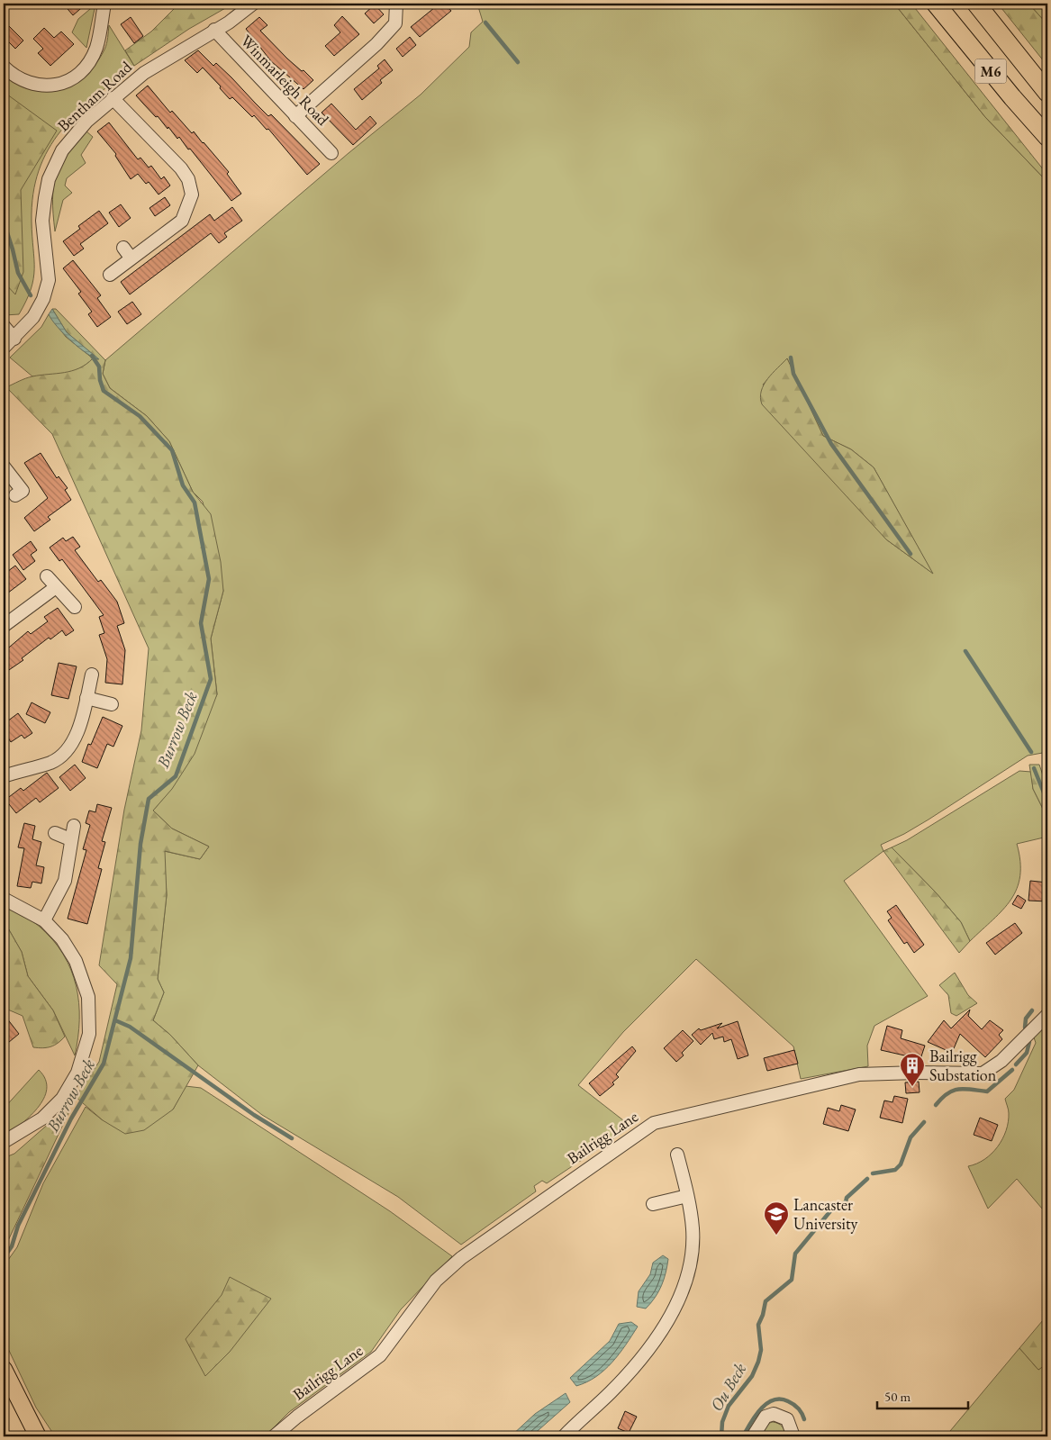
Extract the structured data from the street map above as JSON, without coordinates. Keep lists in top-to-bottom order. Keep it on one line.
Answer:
{"streets":{"highway":["M6"],"street":["Winmarleigh Road","Bentham Road","Bailrigg Lane"]},"crossings":[["Winmarleigh Road","Bentham Road"]],"water":["Burrow Beck","Ou Beck"],"places":{"building":["Bailrigg Substation"],"school or university":["Lancaster University"]},"scale_bar":"50 m"}
